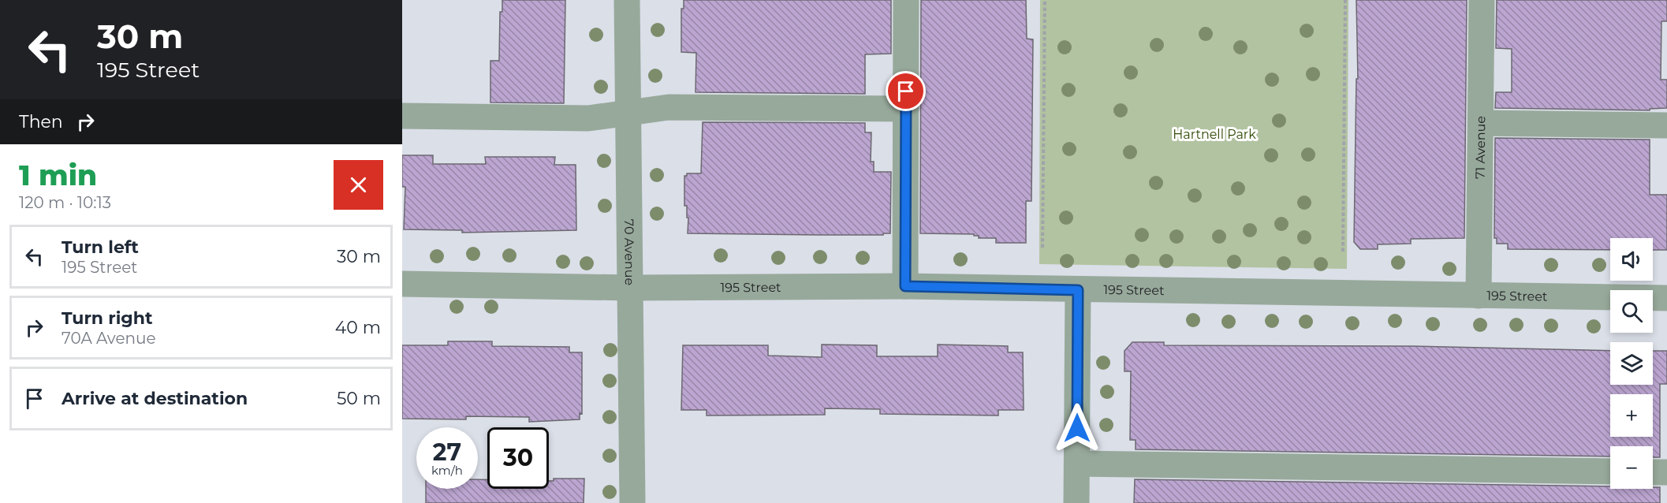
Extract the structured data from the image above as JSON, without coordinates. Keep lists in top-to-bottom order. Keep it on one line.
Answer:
{"streets":{"street":["71 Avenue","70 Avenue","195 Street"]},"crossings":[["71 Avenue","195 Street"],["70 Avenue","195 Street"]],"parks":["Hartnell Park"],"page":{"turn":["30 m","195 Street"],"then":"Then","heading":["1 min","120 m · 10:13"],"list":[{"name":"Turn left","note":"195 Street","value":"30 m"},{"name":"Turn right","note":"70A Avenue","value":"40 m"},{"name":"Arrive at destination","value":"50 m"}],"map_buttons":["+","−"],"speed":"27 km/h","limit":"30"}}
